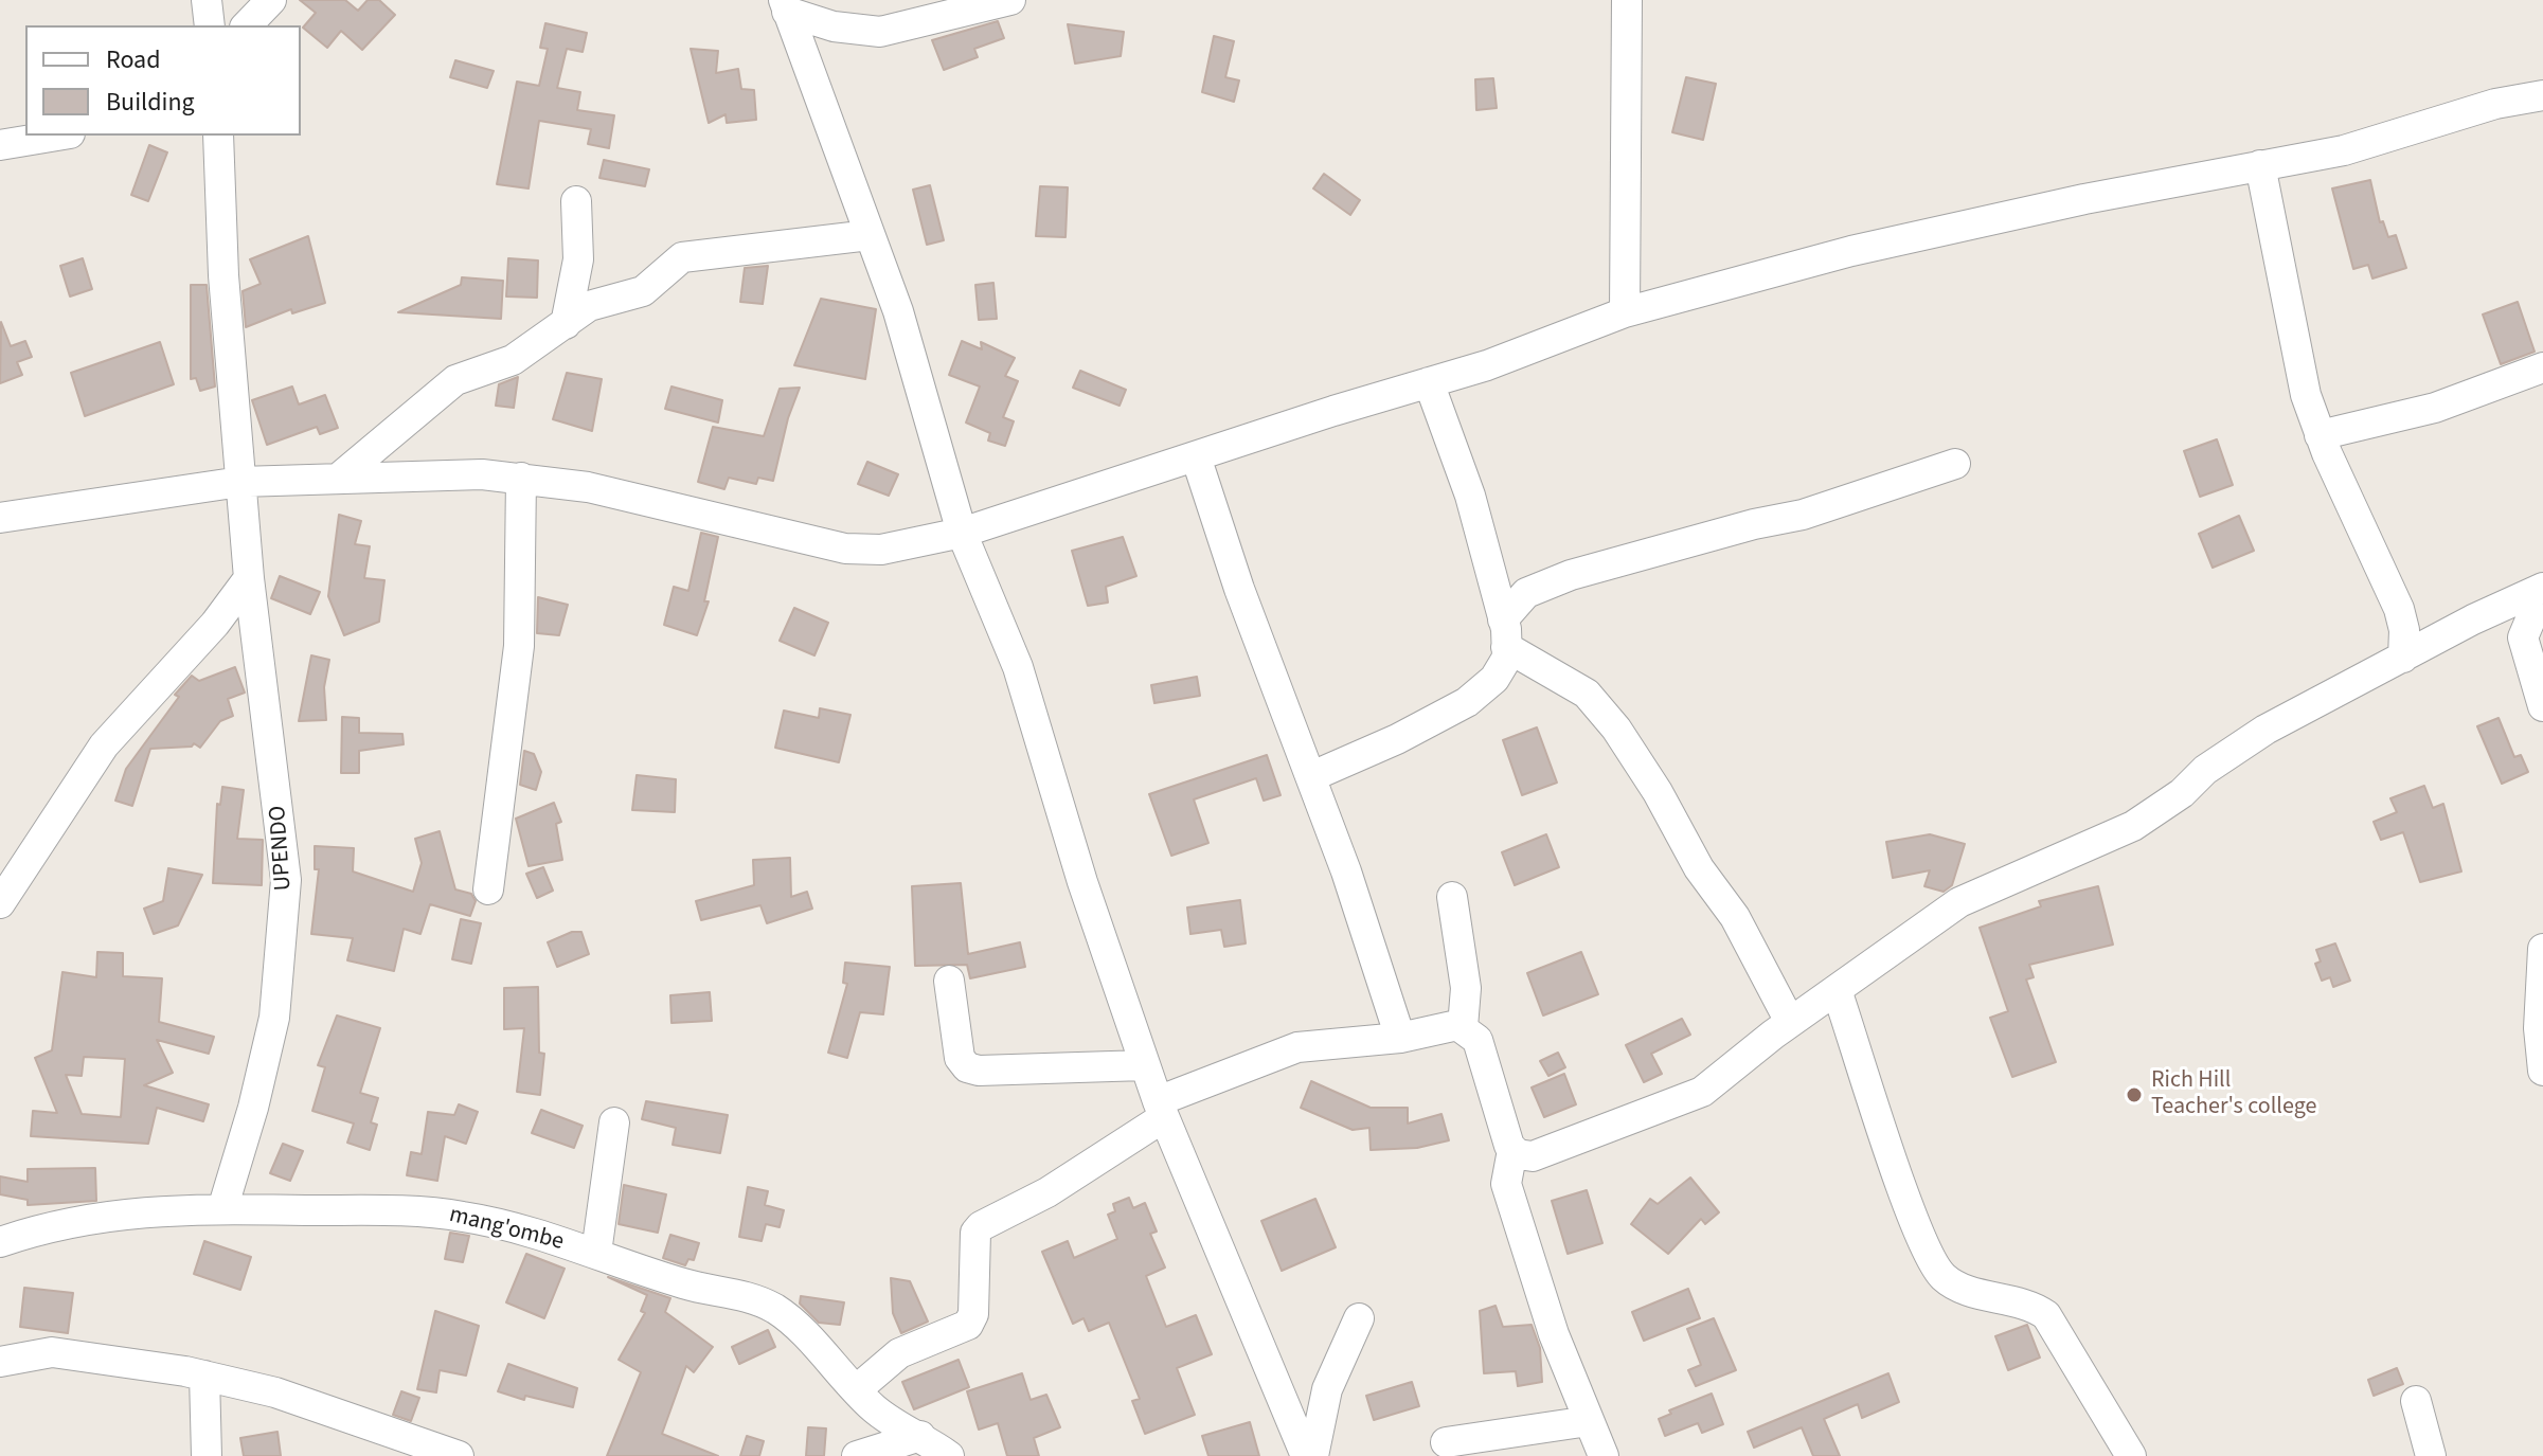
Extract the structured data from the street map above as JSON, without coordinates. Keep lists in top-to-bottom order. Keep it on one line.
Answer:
{"streets":{"street":["UPENDO","mang'ombe"]},"crossings":[["UPENDO","mang'ombe"]],"places":["Rich Hill Teacher's college"],"legend":["Road","Building"]}
